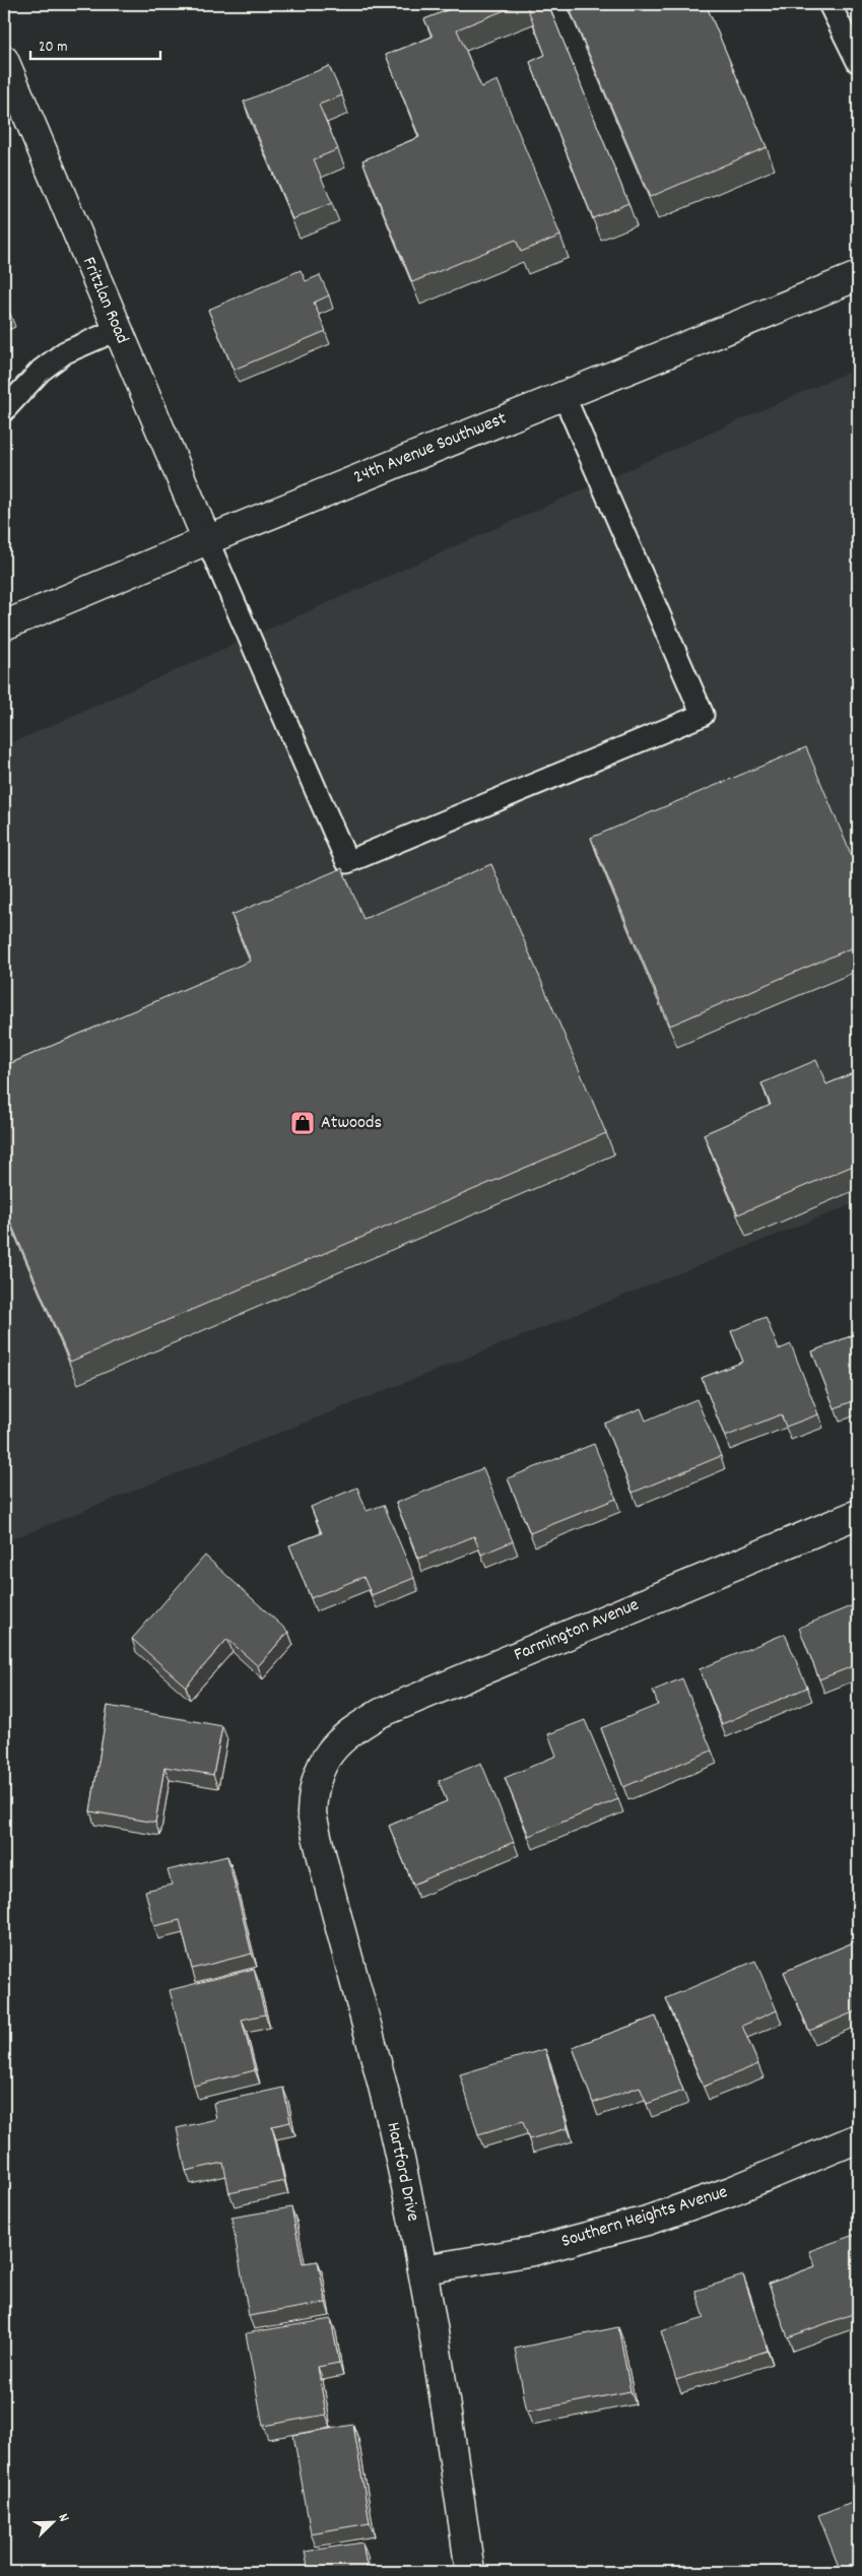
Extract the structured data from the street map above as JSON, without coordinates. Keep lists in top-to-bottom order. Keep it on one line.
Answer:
{"streets":{"street":["Fritzlan Road","24th Avenue Southwest","Farmington Avenue","Hartford Drive","Southern Heights Avenue"]},"crossings":[["Fritzlan Road","24th Avenue Southwest"],["Farmington Avenue","Hartford Drive"],["Hartford Drive","Southern Heights Avenue"]],"places":{"shop":["Atwoods"]},"scale_bar":"20 m","north":"top right"}
